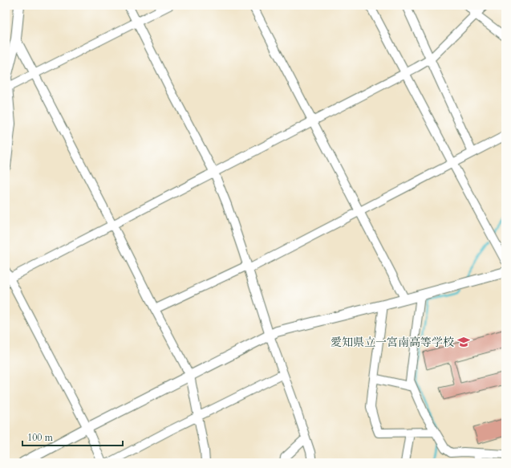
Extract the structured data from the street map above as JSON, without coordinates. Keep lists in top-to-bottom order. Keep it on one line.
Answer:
{"places":{"school or university":["愛知県立一宮南高等学校"]},"scale_bar":"100 m"}
